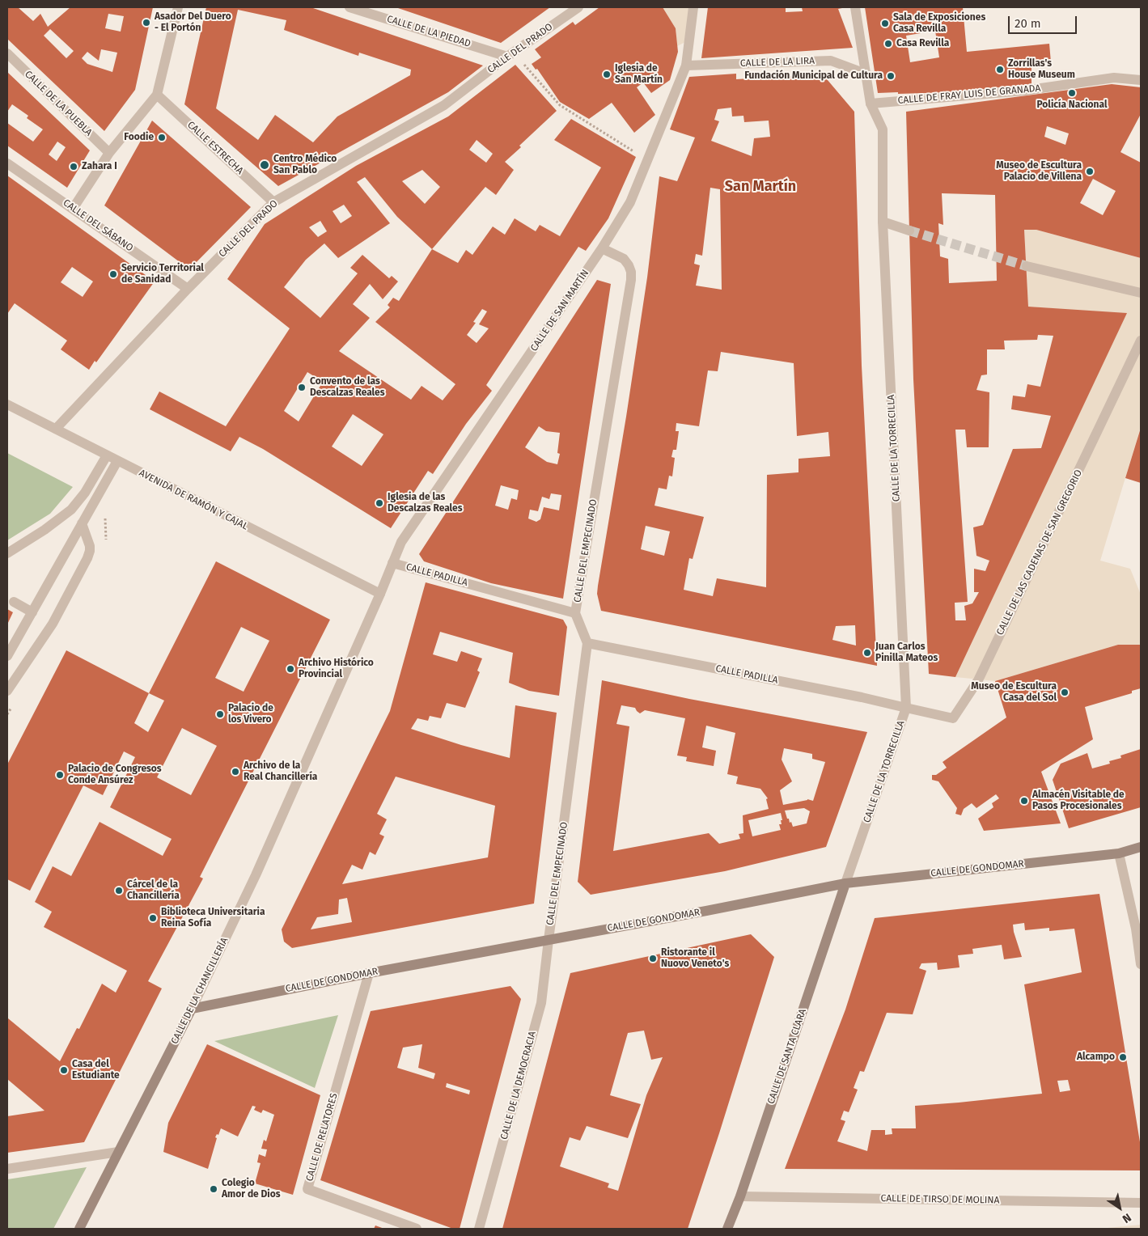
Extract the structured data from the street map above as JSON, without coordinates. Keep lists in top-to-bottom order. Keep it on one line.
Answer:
{"streets":{"main road":["CALLE DE GONDOMAR","CALLE DE LA CHANCILLERÍA","CALLE DE SANTA CLARA"],"street":["CALLE DE LA PIEDAD","CALLE DEL PRADO","CALLE DE LA LIRA","CALLE DE FRAY LUIS DE GRANADA","CALLE DE LA PUEBLA","CALLE ESTRECHA","CALLE DEL SÁBANO","CALLE DE SAN MARTÍN","CALLE DE LA TORRECILLA","AVENIDA DE RAMÓN Y CAJAL","CALLE DEL EMPECINADO","CALLE DE LAS CADENAS DE SAN GREGORIO","CALLE PADILLA","CALLE DE LA DEMOCRACIA","CALLE DE RELATORES","CALLE DE TIRSO DE MOLINA"]},"crossings":[["CALLE DE LA PIEDAD","CALLE DEL PRADO"],["CALLE DEL PRADO","CALLE ESTRECHA"],["CALLE DEL PRADO","CALLE DEL SÁBANO"],["CALLE DEL PRADO","AVENIDA DE RAMÓN Y CAJAL"],["CALLE DE LA LIRA","CALLE DE SAN MARTÍN"],["CALLE DE LA LIRA","CALLE DE LA TORRECILLA"],["CALLE DE FRAY LUIS DE GRANADA","CALLE DE LA TORRECILLA"],["CALLE DE SAN MARTÍN","AVENIDA DE RAMÓN Y CAJAL"],["CALLE DE SAN MARTÍN","CALLE DEL EMPECINADO"],["CALLE DE SAN MARTÍN","CALLE PADILLA"],["CALLE DE SAN MARTÍN","CALLE DE LA CHANCILLERÍA"],["CALLE DE LA TORRECILLA","CALLE DE LAS CADENAS DE SAN GREGORIO"],["CALLE DE LA TORRECILLA","CALLE PADILLA"],["CALLE DE LA TORRECILLA","CALLE DE GONDOMAR"],["CALLE DE LA TORRECILLA","CALLE DE SANTA CLARA"],["AVENIDA DE RAMÓN Y CAJAL","CALLE DE LA CHANCILLERÍA"],["CALLE DEL EMPECINADO","CALLE PADILLA"],["CALLE DEL EMPECINADO","CALLE DE GONDOMAR"],["CALLE DEL EMPECINADO","CALLE DE LA DEMOCRACIA"],["CALLE DE LAS CADENAS DE SAN GREGORIO","CALLE PADILLA"],["CALLE DE GONDOMAR","CALLE DE LA CHANCILLERÍA"],["CALLE DE GONDOMAR","CALLE DE SANTA CLARA"],["CALLE DE GONDOMAR","CALLE DE LA DEMOCRACIA"],["CALLE DE GONDOMAR","CALLE DE RELATORES"],["CALLE DE SANTA CLARA","CALLE DE TIRSO DE MOLINA"]],"districts":["San Martín"],"places":["Asador Del Duero - El Portón","Sala de Exposiciones Casa Revilla","Casa Revilla","Zorrillas's House Museum","Iglesia de San Martín","Fundación Municipal de Cultura","Policía Nacional","Foodie","Centro Médico San Pablo","Zahara I","Museo de Escultura Palacio de Villena","Servicio Territorial de Sanidad","Convento de las Descalzas Reales","Iglesia de las Descalzas Reales","Juan Carlos Pinilla Mateos","Archivo Histórico Provincial","Museo de Escultura Casa del Sol","Palacio de los Vivero","Archivo de la Real Chancillería","Palacio de Congresos Conde Ansúrez","Almacén Visitable de Pasos Procesionales","Cárcel de la Chancillería","Biblioteca Universitaria Reina Sofía","Ristorante il Nuovo Veneto's","Alcampo","Casa del Estudiante","Colegio Amor de Dios"],"scale_bar":"20 m","north":"bottom right"}
